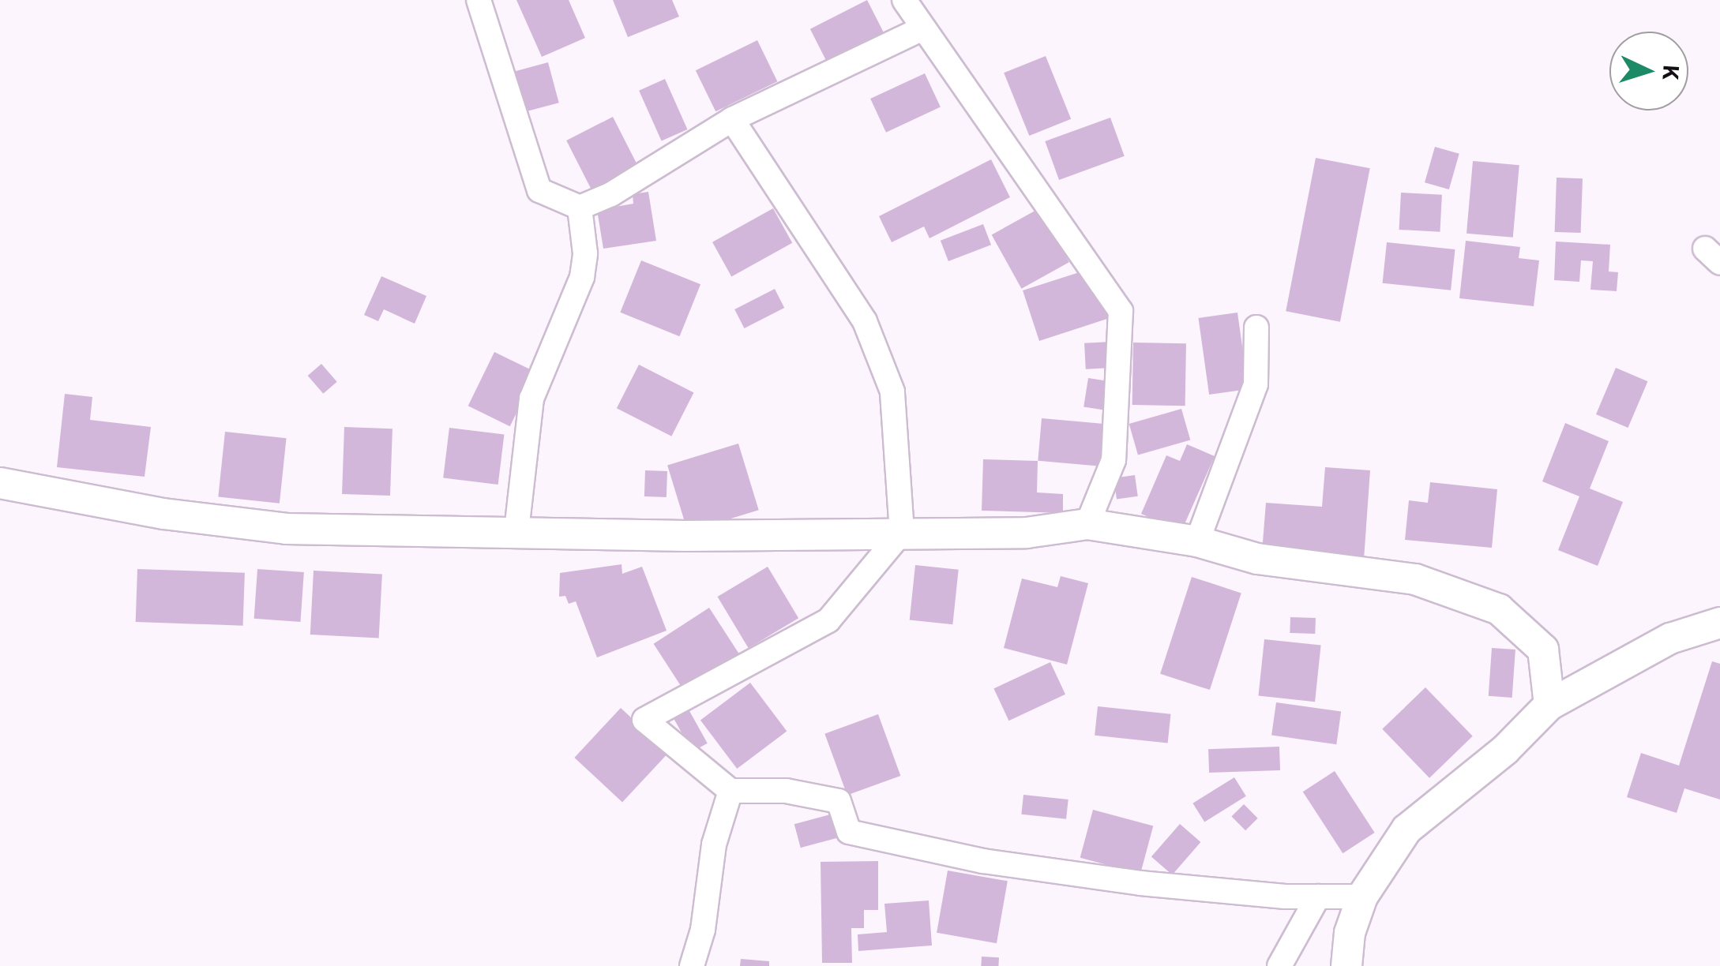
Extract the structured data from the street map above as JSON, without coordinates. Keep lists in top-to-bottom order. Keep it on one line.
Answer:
{"north":"right"}
